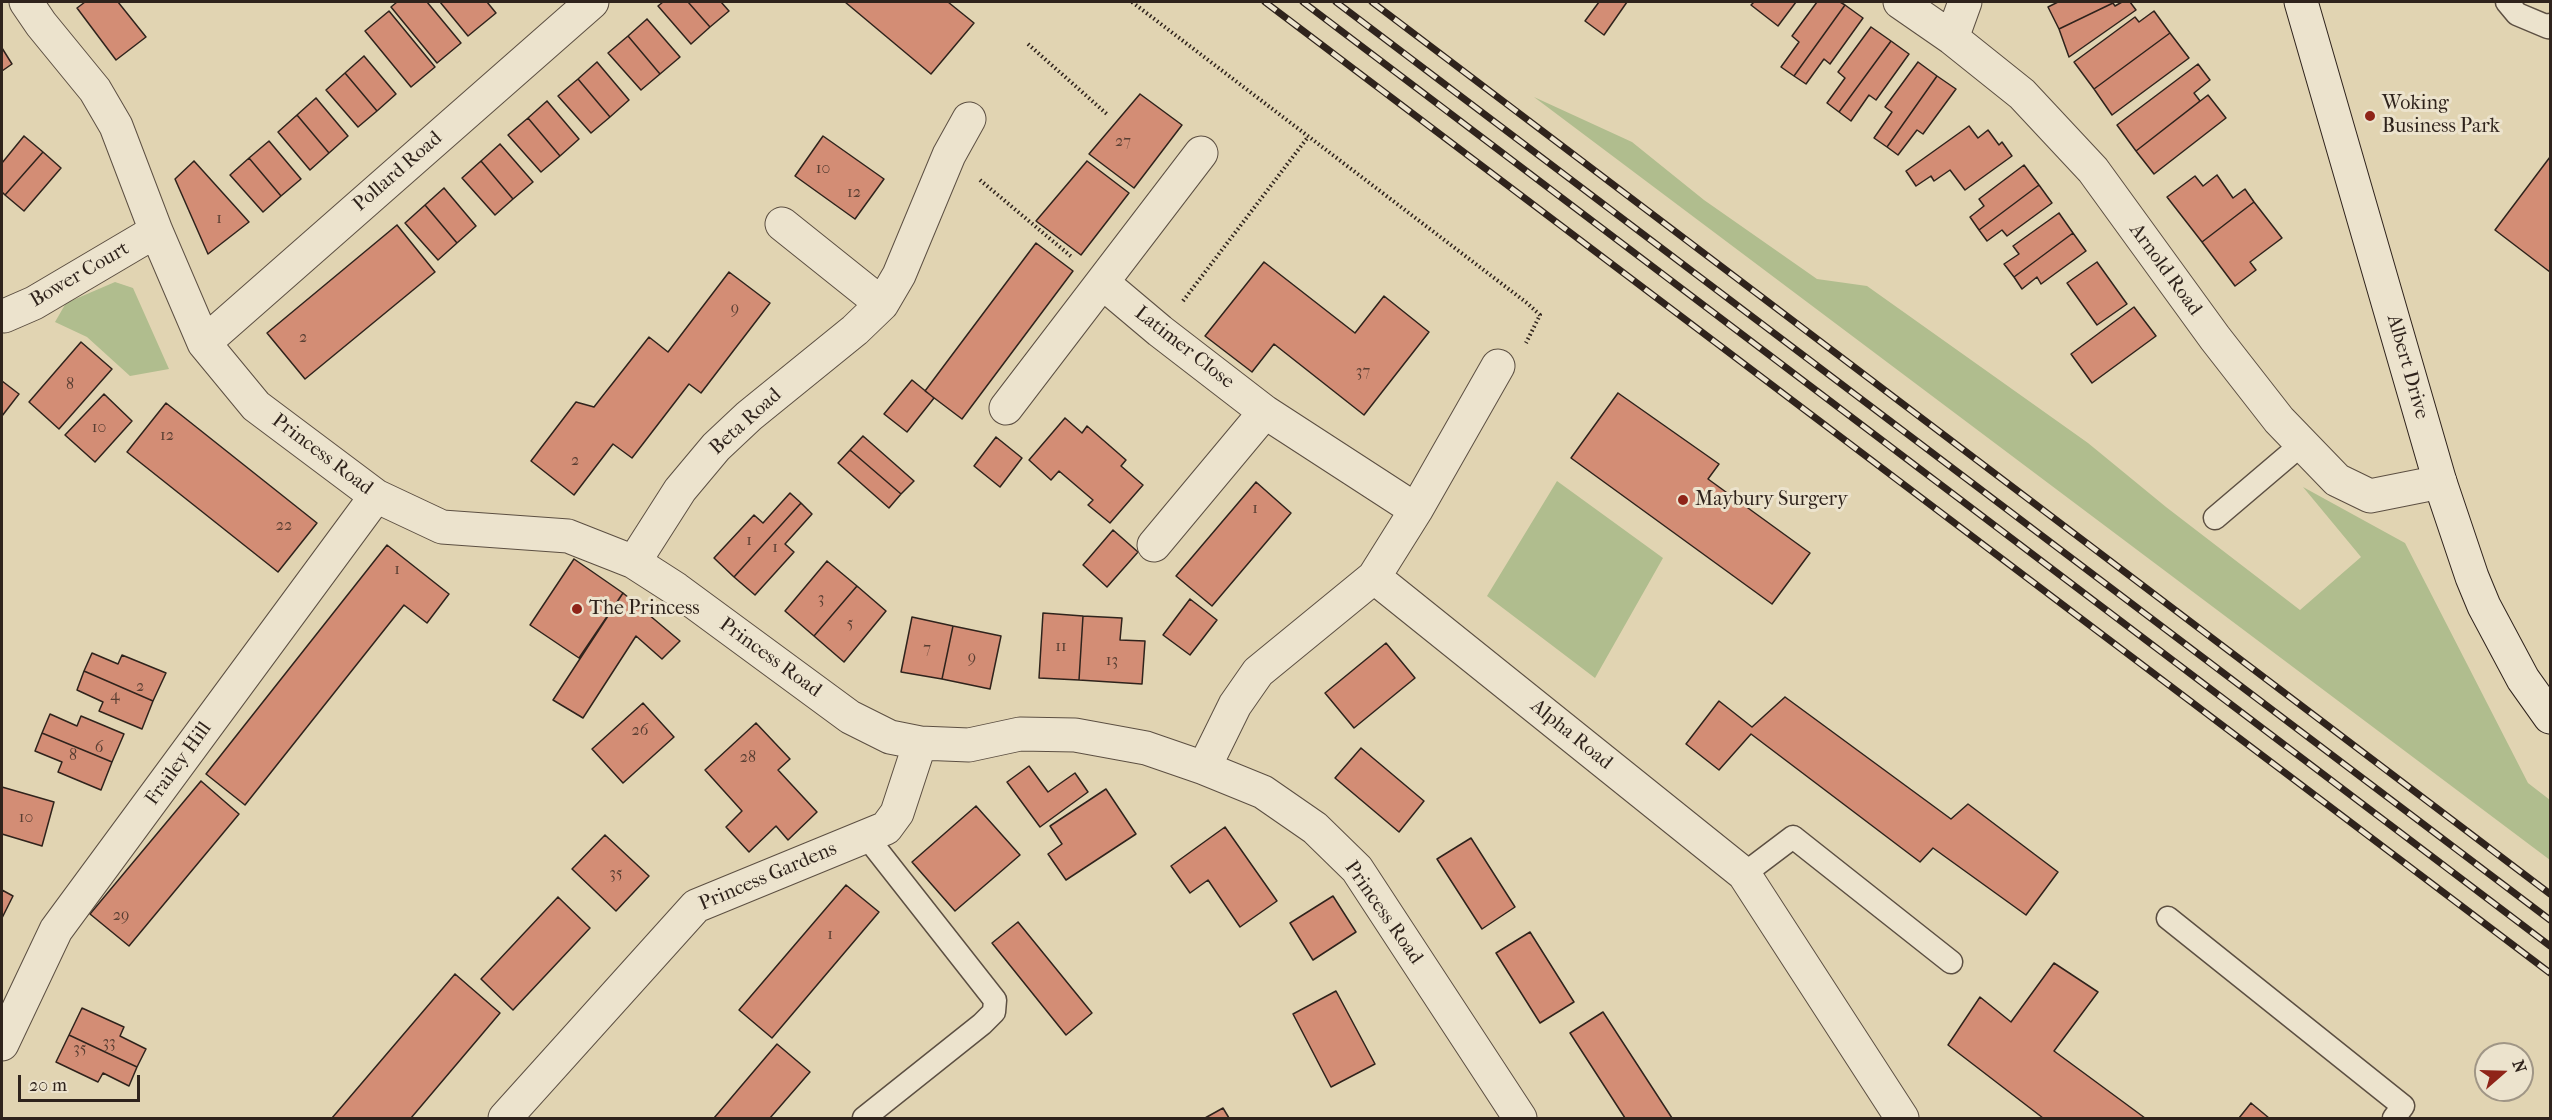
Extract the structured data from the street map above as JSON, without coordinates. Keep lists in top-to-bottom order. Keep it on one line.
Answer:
{"streets":{"street":["Pollard Road","Arnold Road","Bower Court","Latimer Close","Albert Drive","Beta Road","Princess Road","Alpha Road","Frailey Hill","Princess Gardens"]},"crossings":[["Pollard Road","Princess Road"],["Arnold Road","Albert Drive"],["Bower Court","Princess Road"],["Beta Road","Princess Road"],["Princess Road","Frailey Hill"],["Princess Road","Princess Gardens"]],"places":["Woking Business Park","Maybury Surgery","The Princess"],"house_numbers":["27","10","12","1","9","2","37","8","10","12","2","1","22","1","1","1","3","5","11","7","9","13","2","4","26","6","8","28","10","35","29","1","33","35"],"scale_bar":"20 m","north":"right"}
